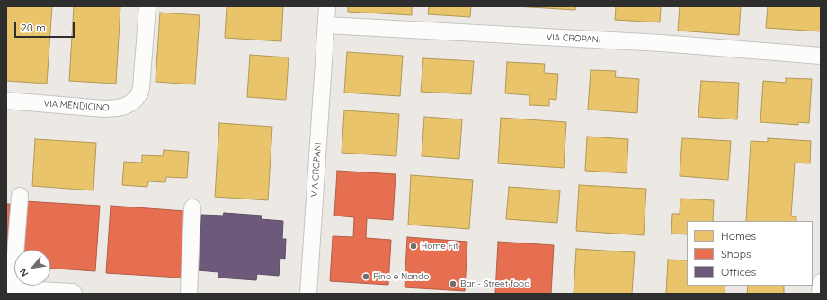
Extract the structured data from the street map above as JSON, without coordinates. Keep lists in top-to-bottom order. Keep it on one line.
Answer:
{"streets":{"street":["VIA CROPANI","VIA MENDICINO"]},"places":["Home Fit","Pino e Nando","Bar - Street food"],"legend":["Homes","Shops","Offices"],"scale_bar":"20 m","north":"bottom left"}
